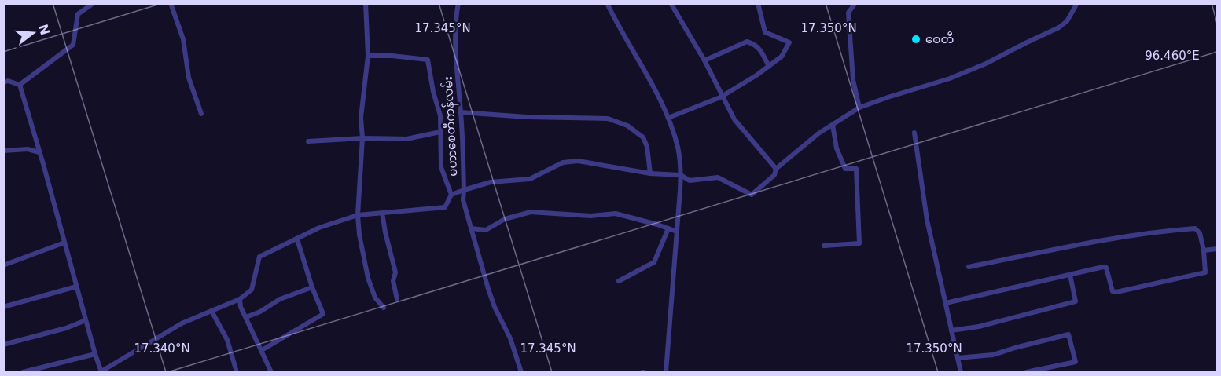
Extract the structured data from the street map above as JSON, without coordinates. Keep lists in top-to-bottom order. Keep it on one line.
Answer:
{"streets":{"street":["မဟာစေတီကန်လမ်း"]},"places":["စေတီ"],"north":"right","coordinates":["17.345°N","17.350°N","96.460°E","17.340°N"]}
